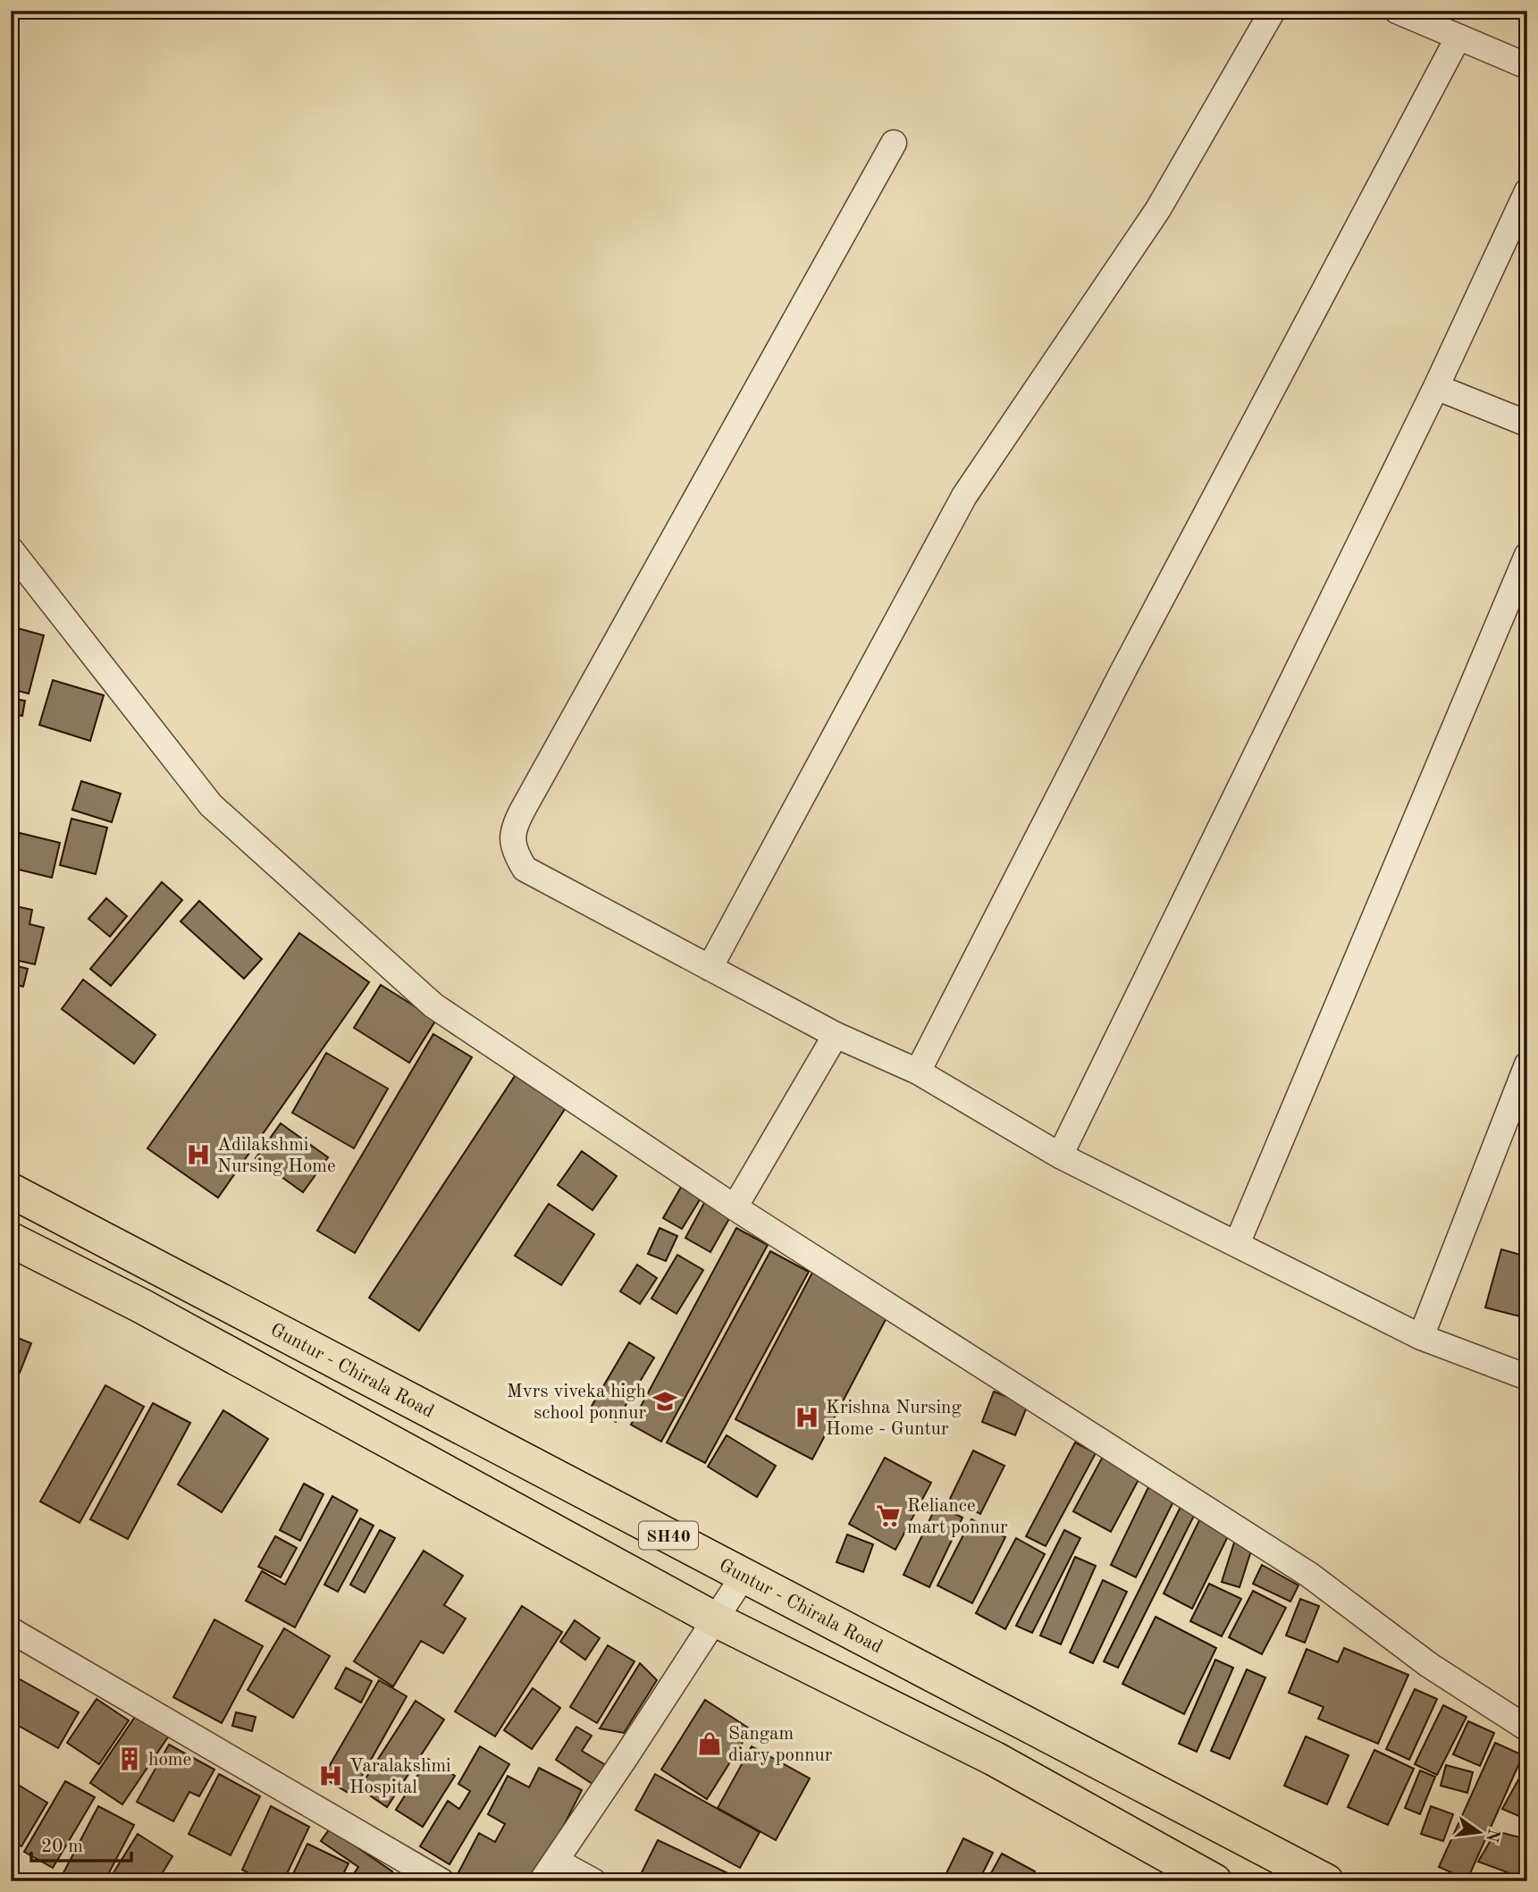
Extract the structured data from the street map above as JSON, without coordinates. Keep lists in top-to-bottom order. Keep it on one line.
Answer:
{"streets":{"main road":["Guntur - Chirala Road","SH40"]},"places":{"hospital":["Adilakshmi Nursing Home","Krishna Nursing Home - Guntur","Varalakshmi Hospital"],"school or university":["Mvrs viveka high school ponnur"],"supermarket":["Reliance mart ponnur"],"shop":["Sangam diary ponnur"],"building":["home"]},"scale_bar":"20 m","north":"right"}
